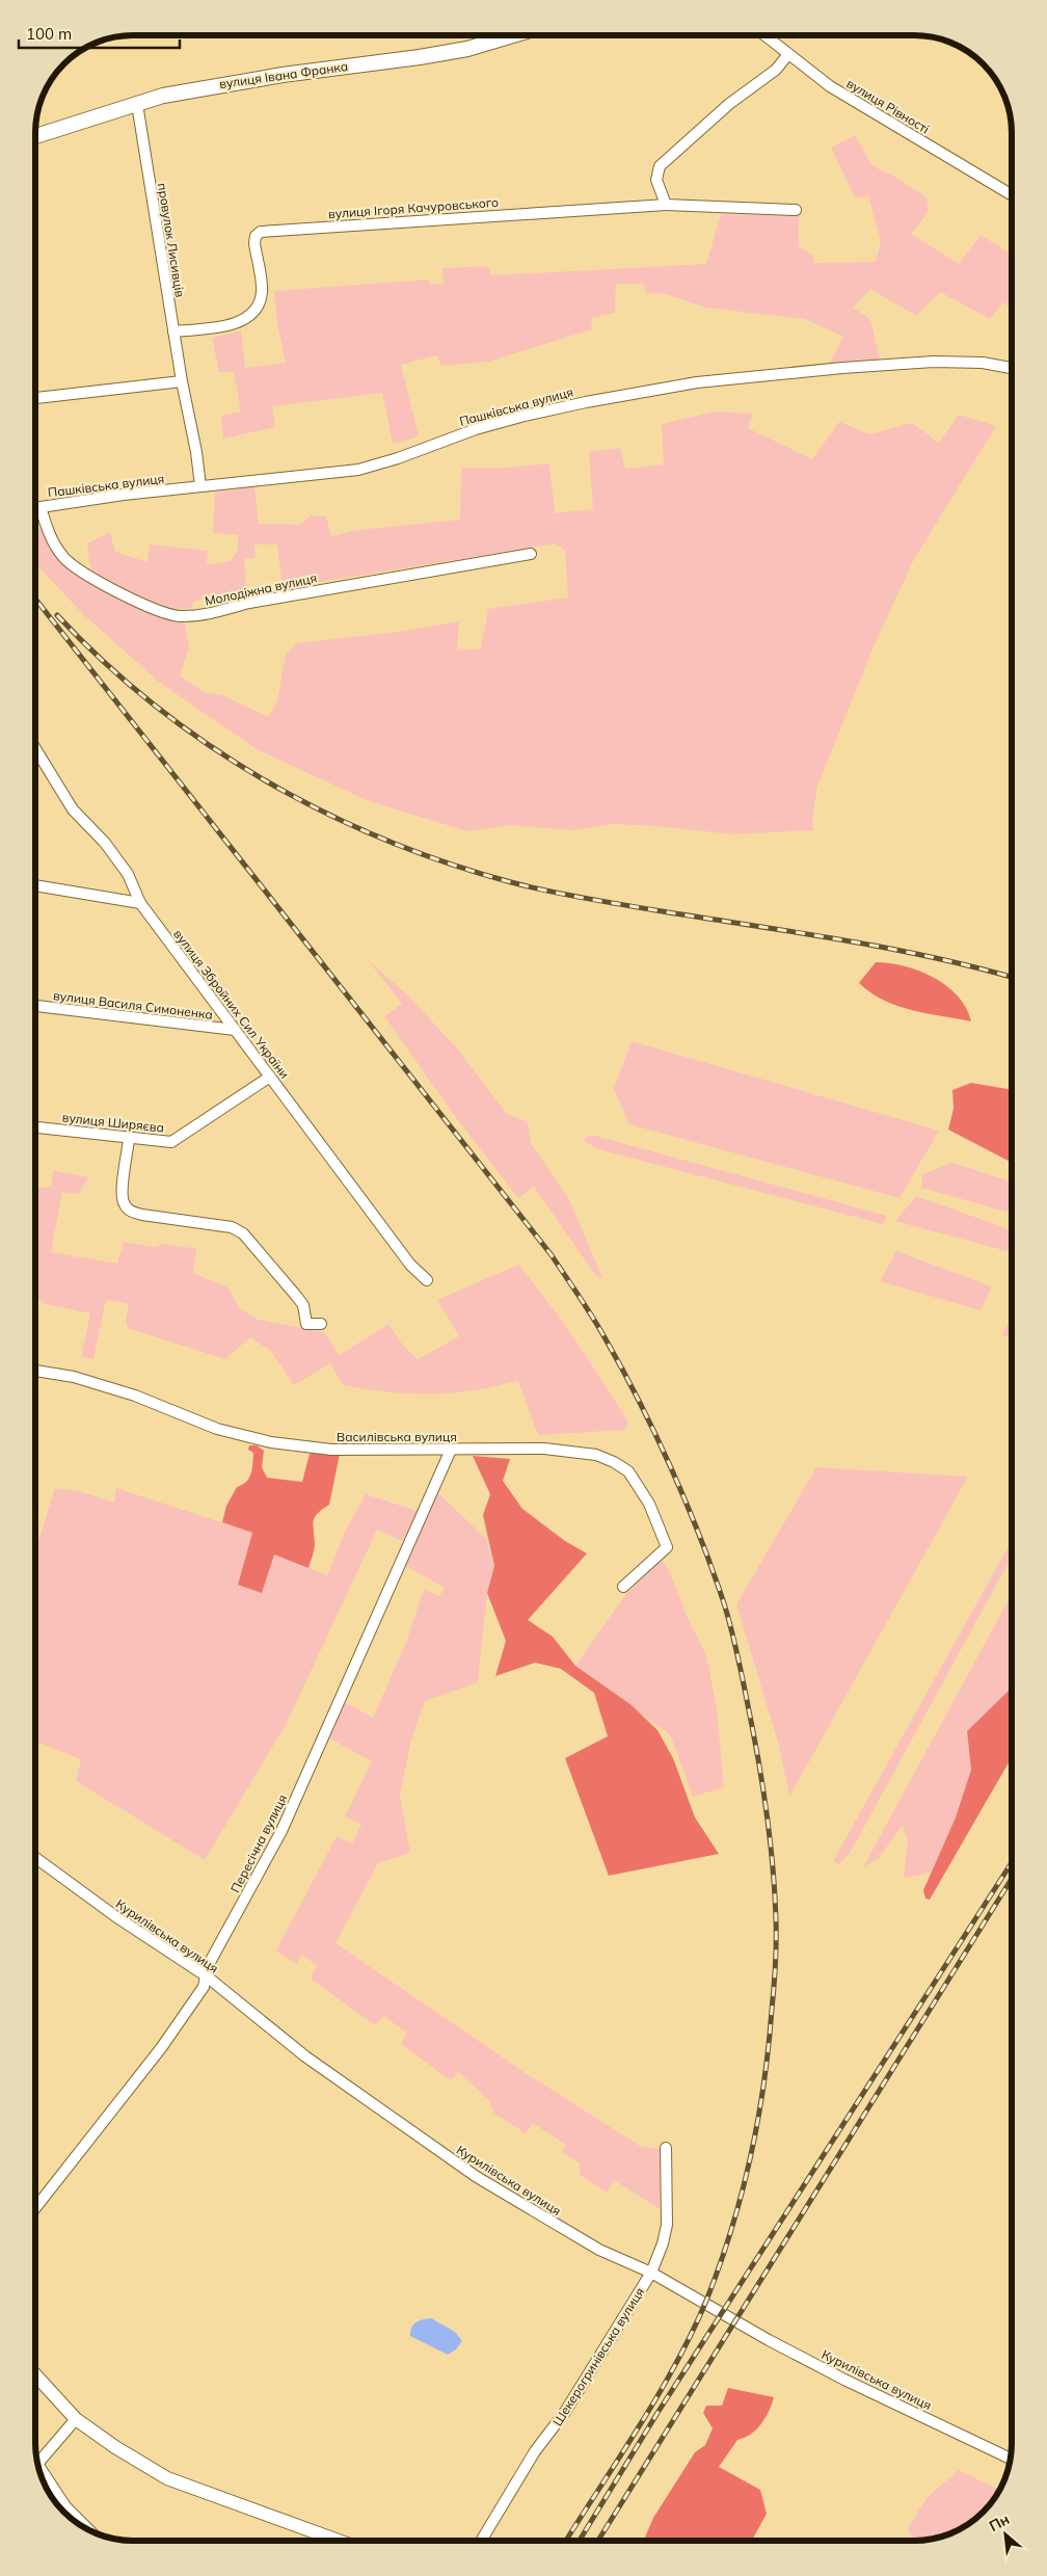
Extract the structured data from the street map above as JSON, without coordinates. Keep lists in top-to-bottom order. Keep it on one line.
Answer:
{"streets":{"main road":["вулиця Івана Франка"],"street":["вулиця Рівності","вулиця Ігоря Качуровського","провулок Лисивців","Пашківська вулиця","Молодіжна вулиця","вулиця Збройних Сил України","вулиця Василя Симоненка","вулиця Ширяєва","Василівська вулиця","Пересічна вулиця","Курилівська вулиця","Шекерогринівська вулиця"]},"crossings":[["вулиця Івана Франка","провулок Лисивців"],["вулиця Ігоря Качуровського","провулок Лисивців"],["провулок Лисивців","Пашківська вулиця"],["Пашківська вулиця","Молодіжна вулиця"],["вулиця Збройних Сил України","вулиця Василя Симоненка"],["вулиця Збройних Сил України","вулиця Ширяєва"],["Василівська вулиця","Пересічна вулиця"],["Пересічна вулиця","Курилівська вулиця"],["Курилівська вулиця","Шекерогринівська вулиця"]],"scale_bar":"100 m","north":"top left"}
